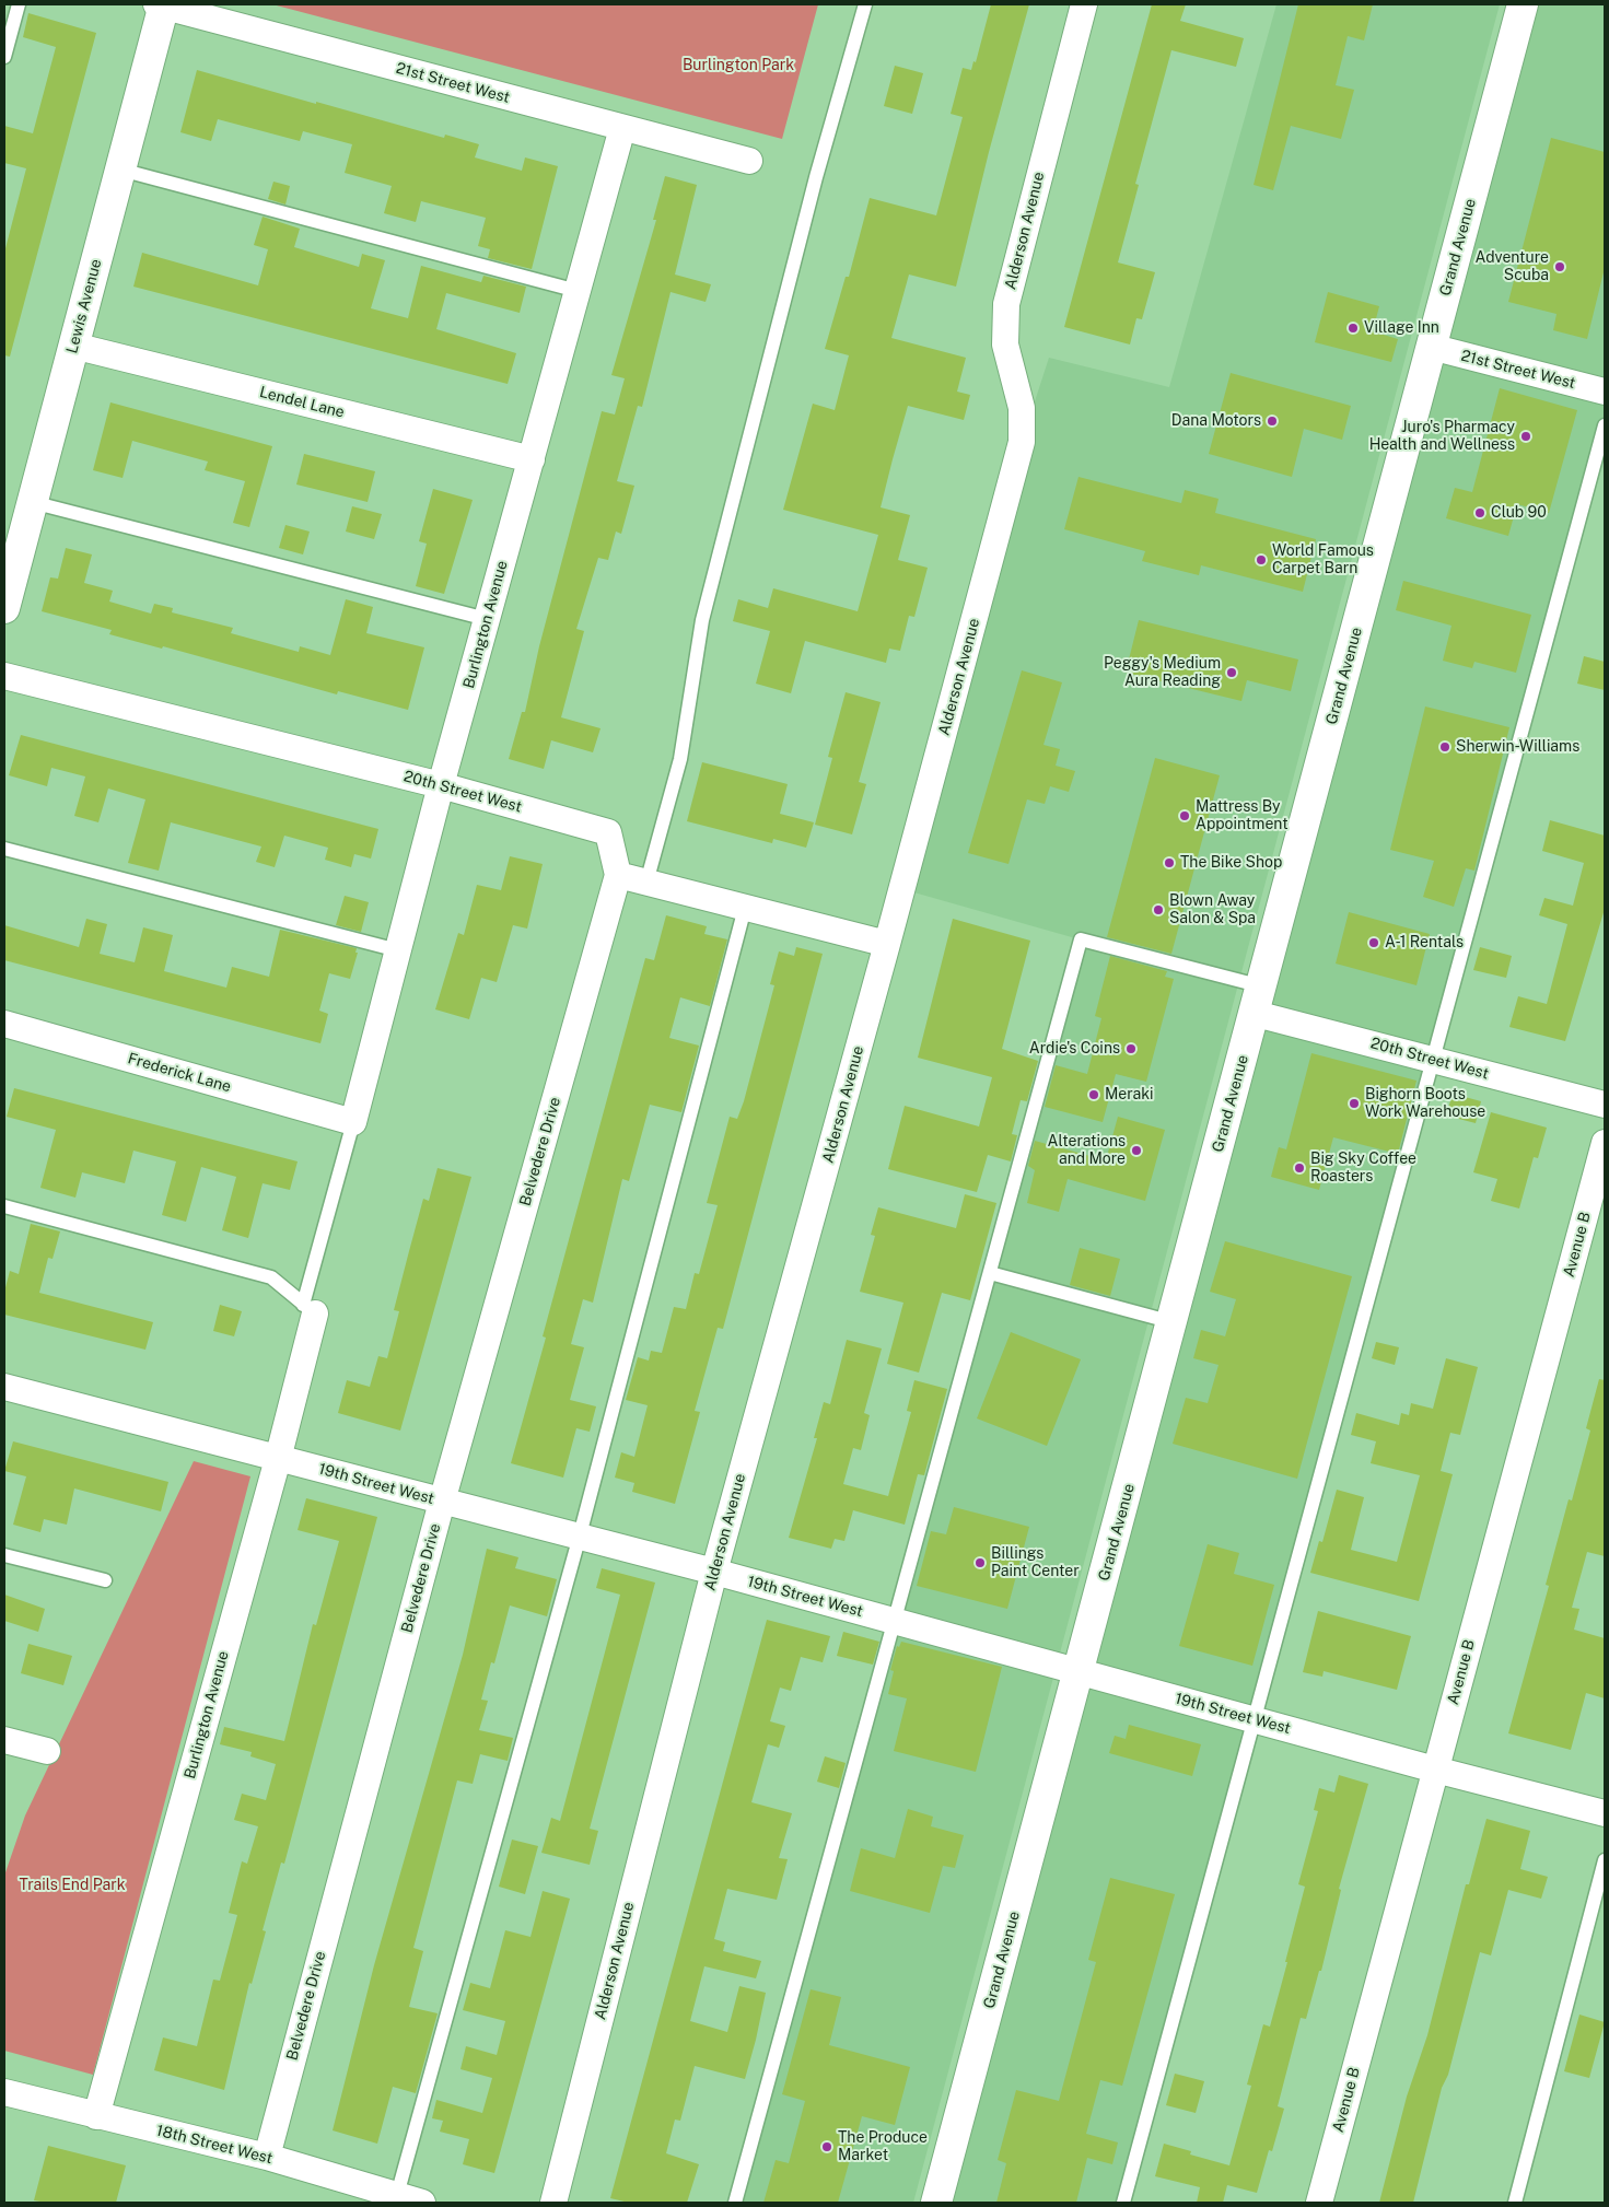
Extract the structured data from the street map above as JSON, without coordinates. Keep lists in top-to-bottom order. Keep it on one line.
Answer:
{"streets":{"main road":["Grand Avenue","Lewis Avenue"],"street":["21st Street West","Alderson Avenue","Lendel Lane","Burlington Avenue","20th Street West","Frederick Lane","Belvedere Drive","Avenue B","19th Street West","18th Street West"]},"crossings":[["21st Street West","Grand Avenue"],["21st Street West","Lewis Avenue"],["21st Street West","Burlington Avenue"],["Alderson Avenue","19th Street West"],["Grand Avenue","20th Street West"],["Grand Avenue","19th Street West"],["Lewis Avenue","Lendel Lane"],["Lendel Lane","Burlington Avenue"],["Burlington Avenue","20th Street West"],["Burlington Avenue","Frederick Lane"],["Burlington Avenue","19th Street West"],["Burlington Avenue","18th Street West"],["20th Street West","Belvedere Drive"],["Belvedere Drive","19th Street West"],["Belvedere Drive","18th Street West"],["Avenue B","19th Street West"]],"parks":["Burlington Park","Trails End Park"],"places":["Adventure Scuba","Village Inn","Dana Motors","Juro's Pharmacy Health and Wellness","Club 90","World Famous Carpet Barn","Peggy's Medium Aura Reading","Sherwin-Williams","Mattress By Appointment","The Bike Shop","Blown Away Salon & Spa","A-1 Rentals","Ardie's Coins","Meraki","Bighorn Boots Work Warehouse","Alterations and More","Big Sky Coffee Roasters","Billings Paint Center","The Produce Market"]}
